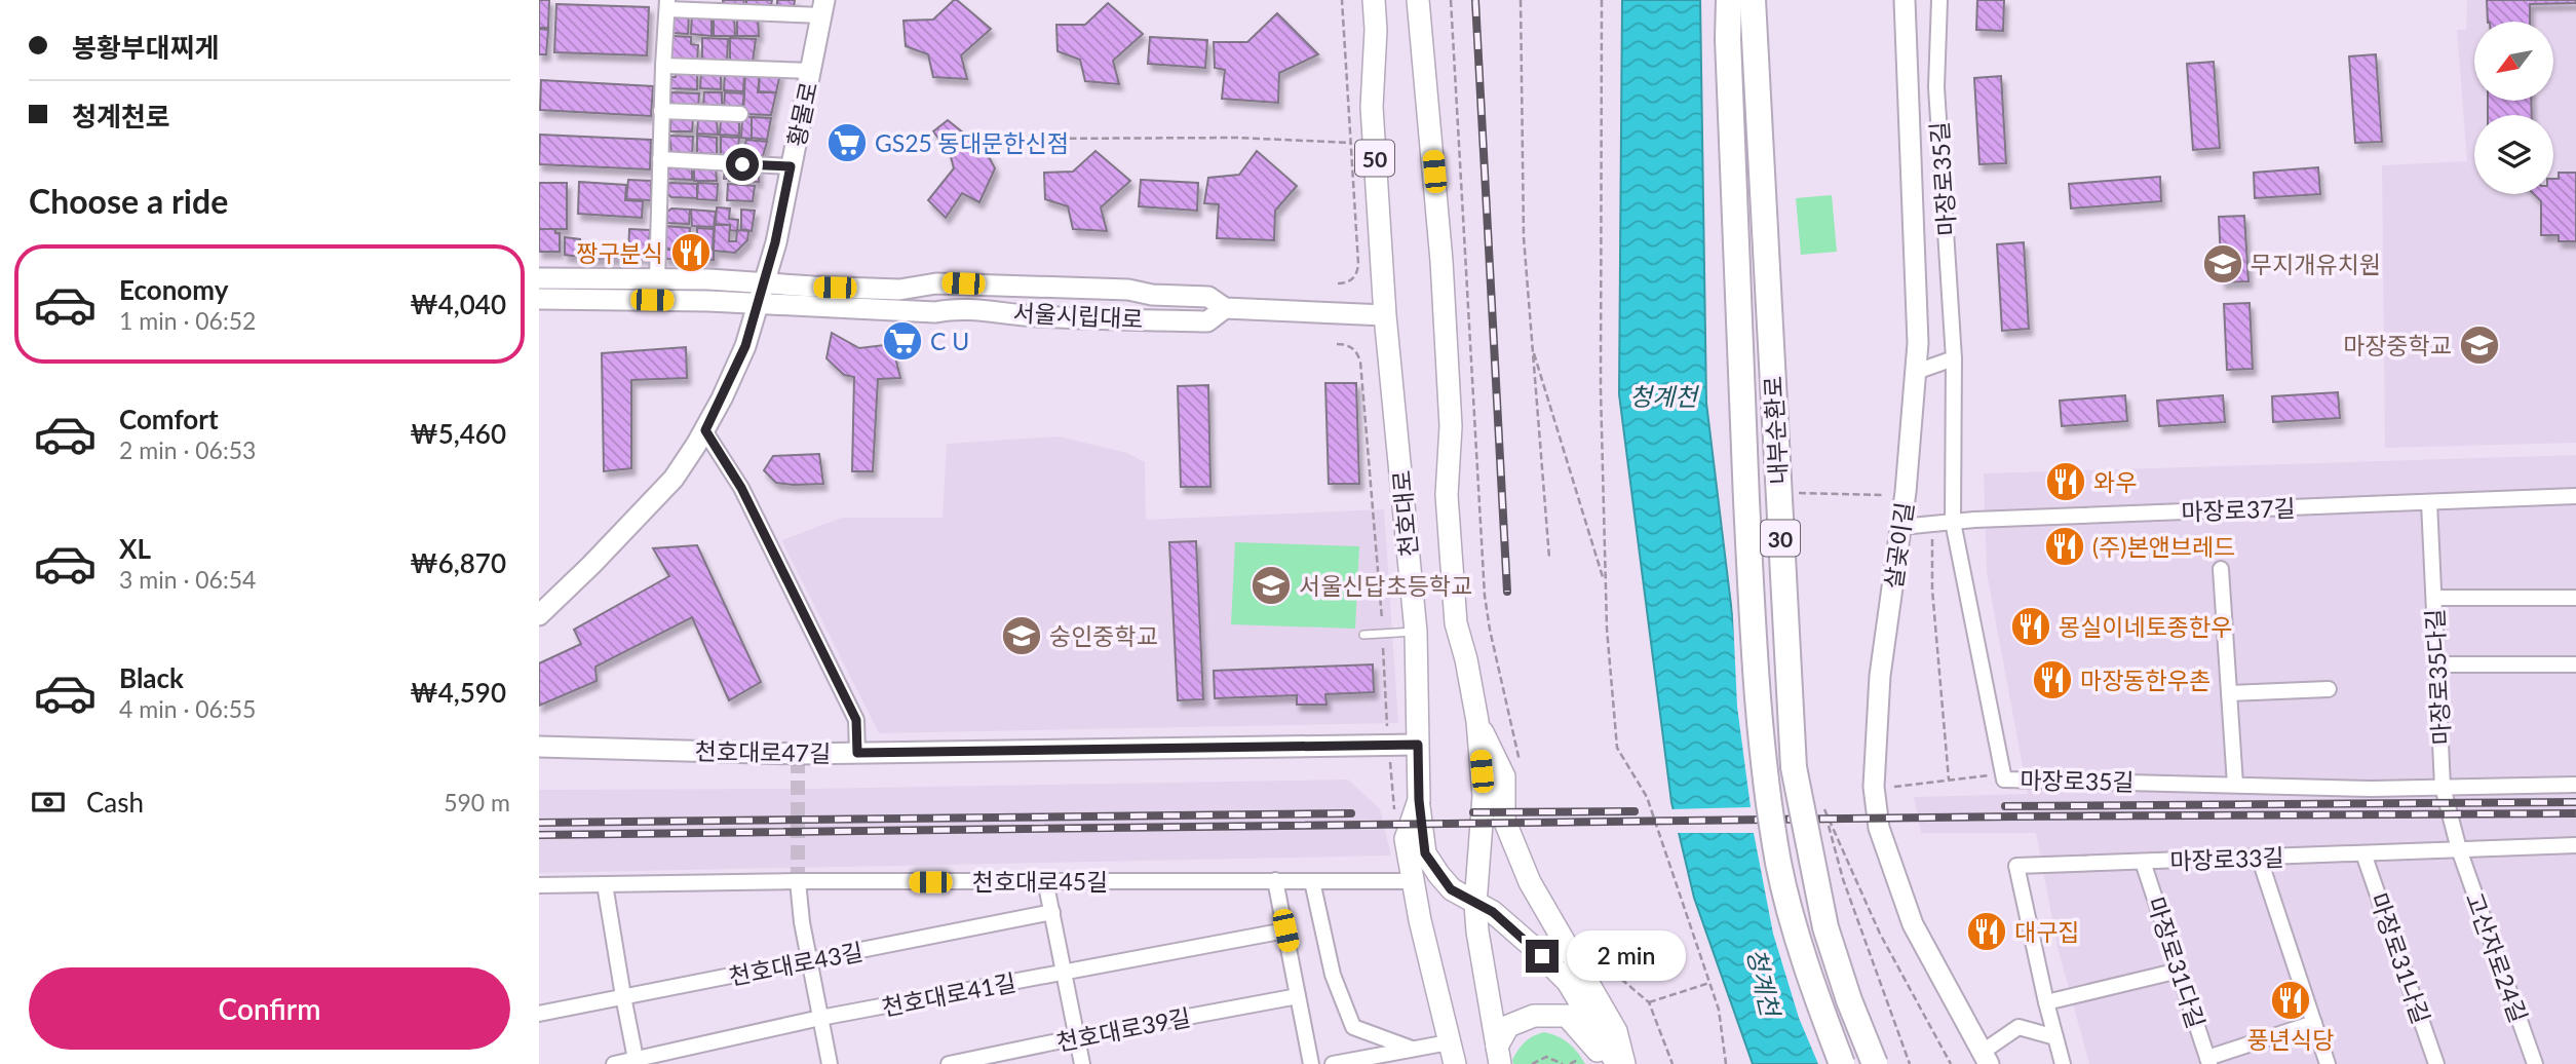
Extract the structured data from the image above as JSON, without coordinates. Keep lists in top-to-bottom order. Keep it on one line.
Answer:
{"streets":{"highway":["내부순환로","30"],"main road":["황물로","50","서울시립대로","천호대로","살곶이길","천호대로47길"],"street":["마장로35길","마장로37길","마장로35다길","마장로33길","천호대로45길","고산자로24길","마장로31나길","마장로31다길","천호대로43길","천호대로41길","천호대로39길"]},"crossings":[["황물로","서울시립대로"],["마장로35길","마장로37길"],["마장로35길","마장로35다길"],["서울시립대로","천호대로"],["마장로37길","살곶이길"],["마장로37길","마장로35다길"],["천호대로","천호대로47길"],["천호대로","천호대로45길"],["마장로35다길","마장로33길"],["마장로35다길","고산자로24길"],["마장로33길","고산자로24길"],["마장로33길","마장로31나길"],["마장로33길","마장로31다길"]],"water":["청계천"],"places":{"supermarket":["GS25 동대문한신점","C U"],"restaurant":["짱구분식","와우","(주)본앤브레드","몽실이네토종한우","마장동한우촌","대구집","풍년식당"],"school or university":["무지개유치원","마장중학교","서울신답초등학교","숭인중학교"]},"north":"bottom left","page":{"banner":["봉황부대찌게","청계천로"],"heading":"Choose a ride","list":[{"name":"Economy","note":"1 min · 06:52","value":"₩4,040"},{"name":"Comfort","note":"2 min · 06:53","value":"₩5,460"},{"name":"XL","note":"3 min · 06:54","value":"₩6,870"},{"name":"Black","note":"4 min · 06:55","value":"₩4,590"}],"pay":["Cash","590 m"],"bubble":"2 min","buttons":"Confirm"}}
